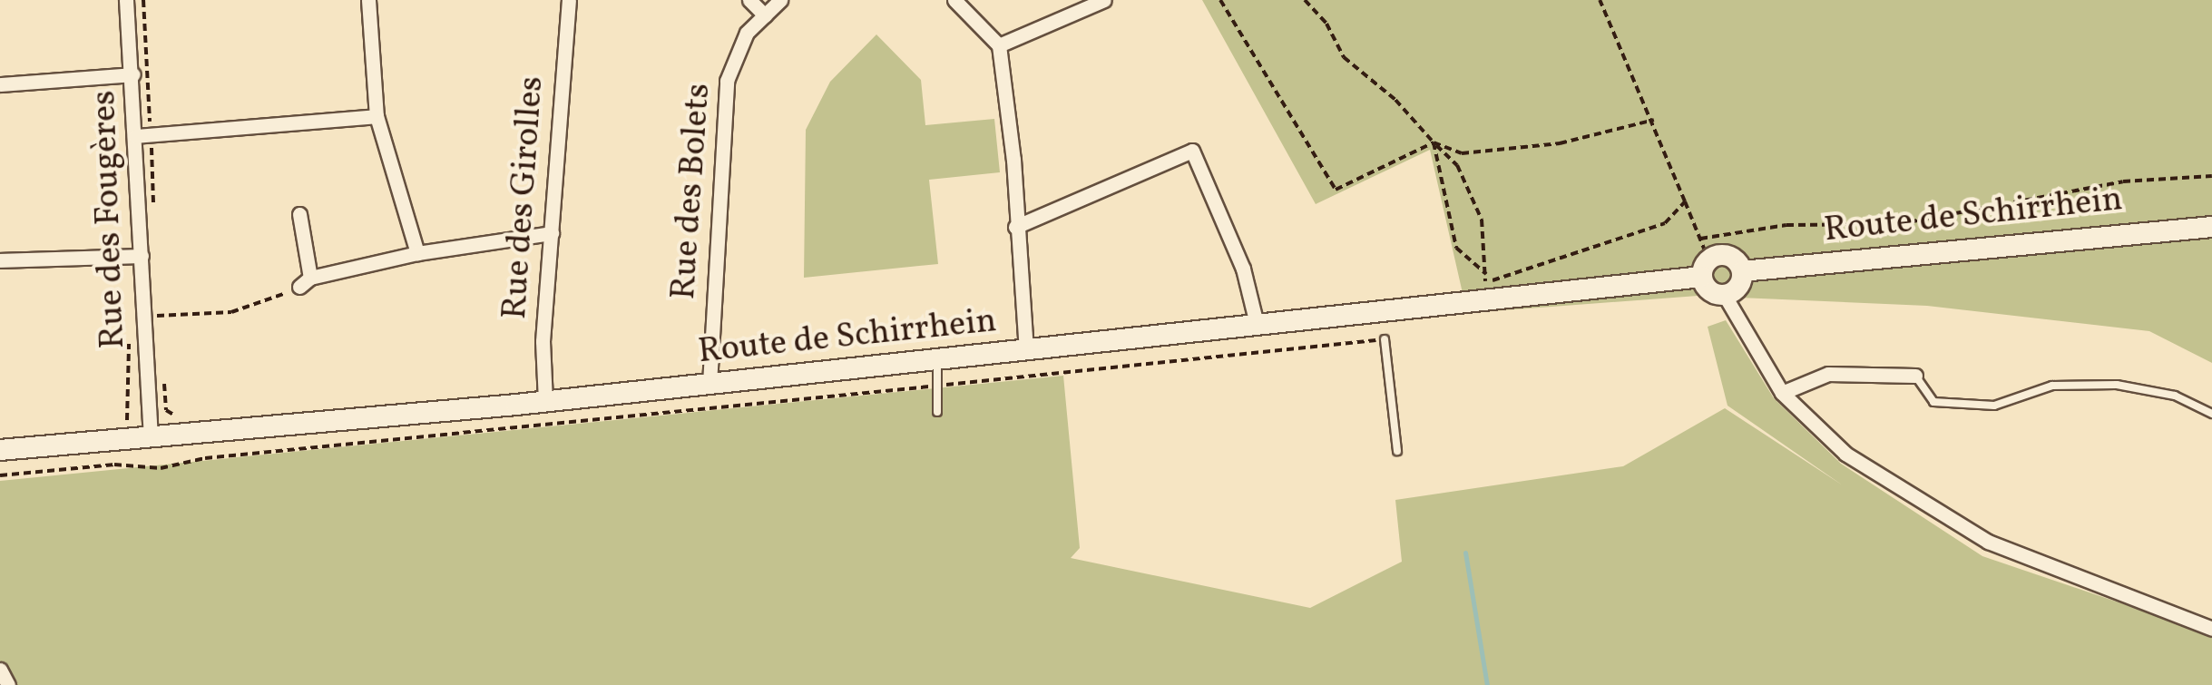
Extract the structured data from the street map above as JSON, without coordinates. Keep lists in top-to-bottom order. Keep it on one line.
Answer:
{"streets":{"street":["Rue des Bolets","Rue des Girolles","Route de Schirrhein","Rue des Fougères"]},"crossings":[["Rue des Bolets","Route de Schirrhein"],["Rue des Girolles","Route de Schirrhein"],["Route de Schirrhein","Rue des Fougères"]]}
